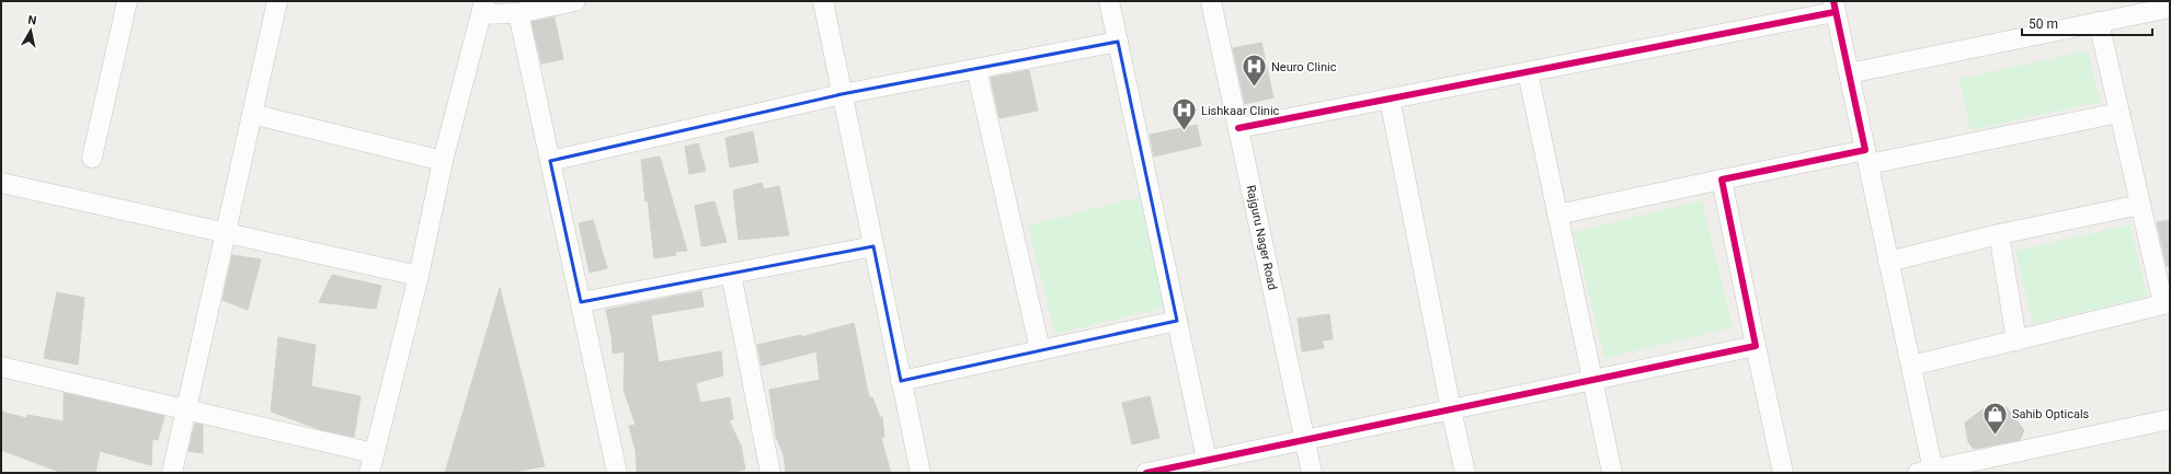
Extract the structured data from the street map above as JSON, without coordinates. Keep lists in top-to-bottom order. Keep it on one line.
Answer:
{"streets":{"street":["Rajguru Nager Road"]},"places":{"hospital":["Neuro Clinic","Lishkaar Clinic"],"shop":["Sahib Opticals"]},"scale_bar":"50 m","north":"top"}
